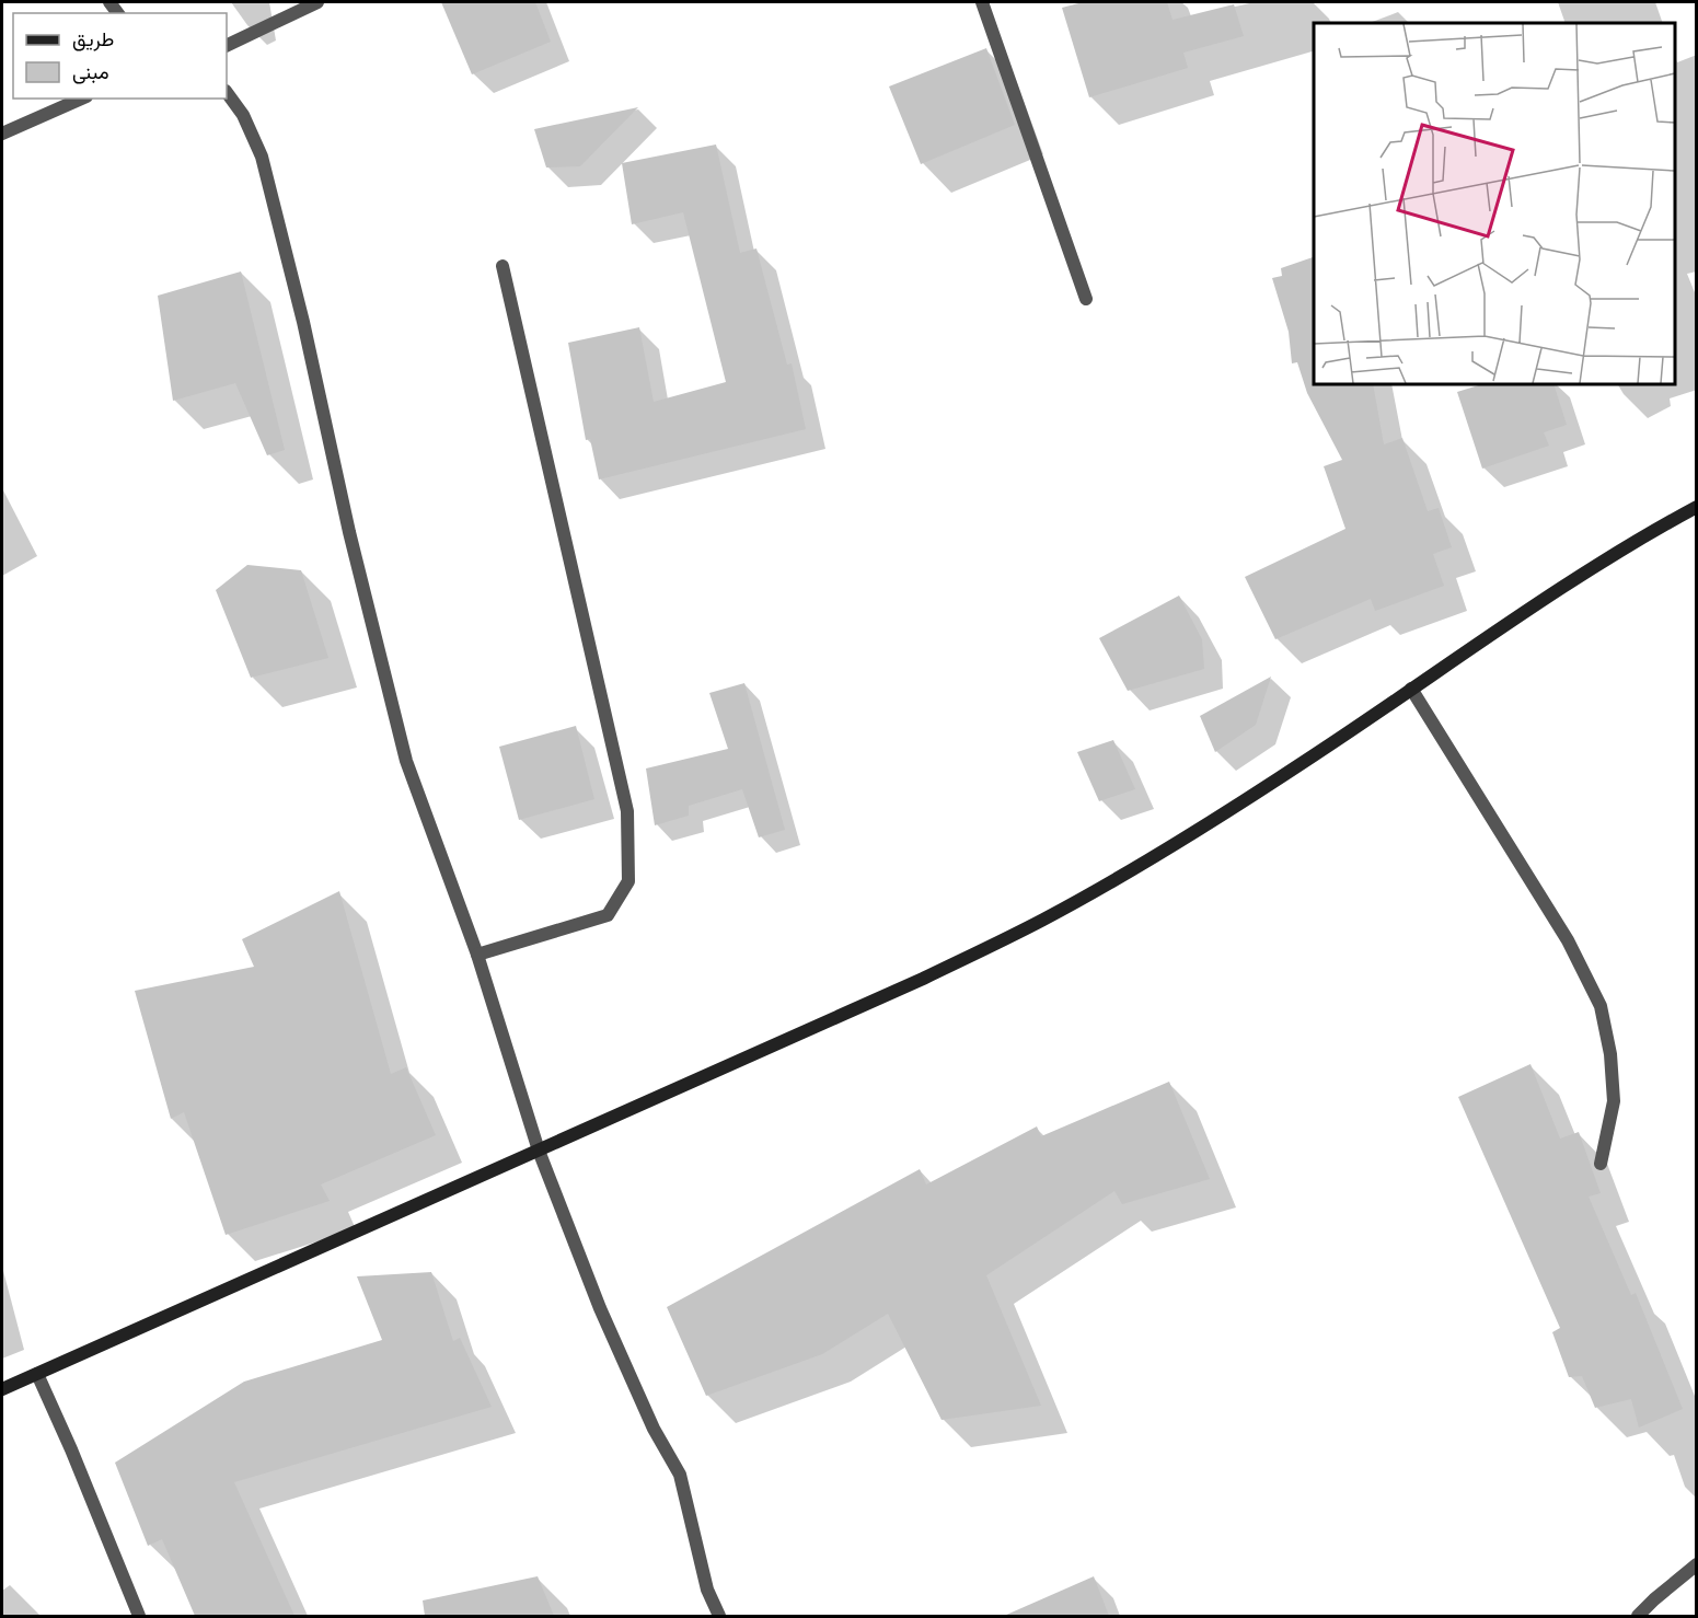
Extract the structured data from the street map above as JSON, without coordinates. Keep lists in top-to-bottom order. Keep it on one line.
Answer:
{"legend":["طريق","مبنى"]}
